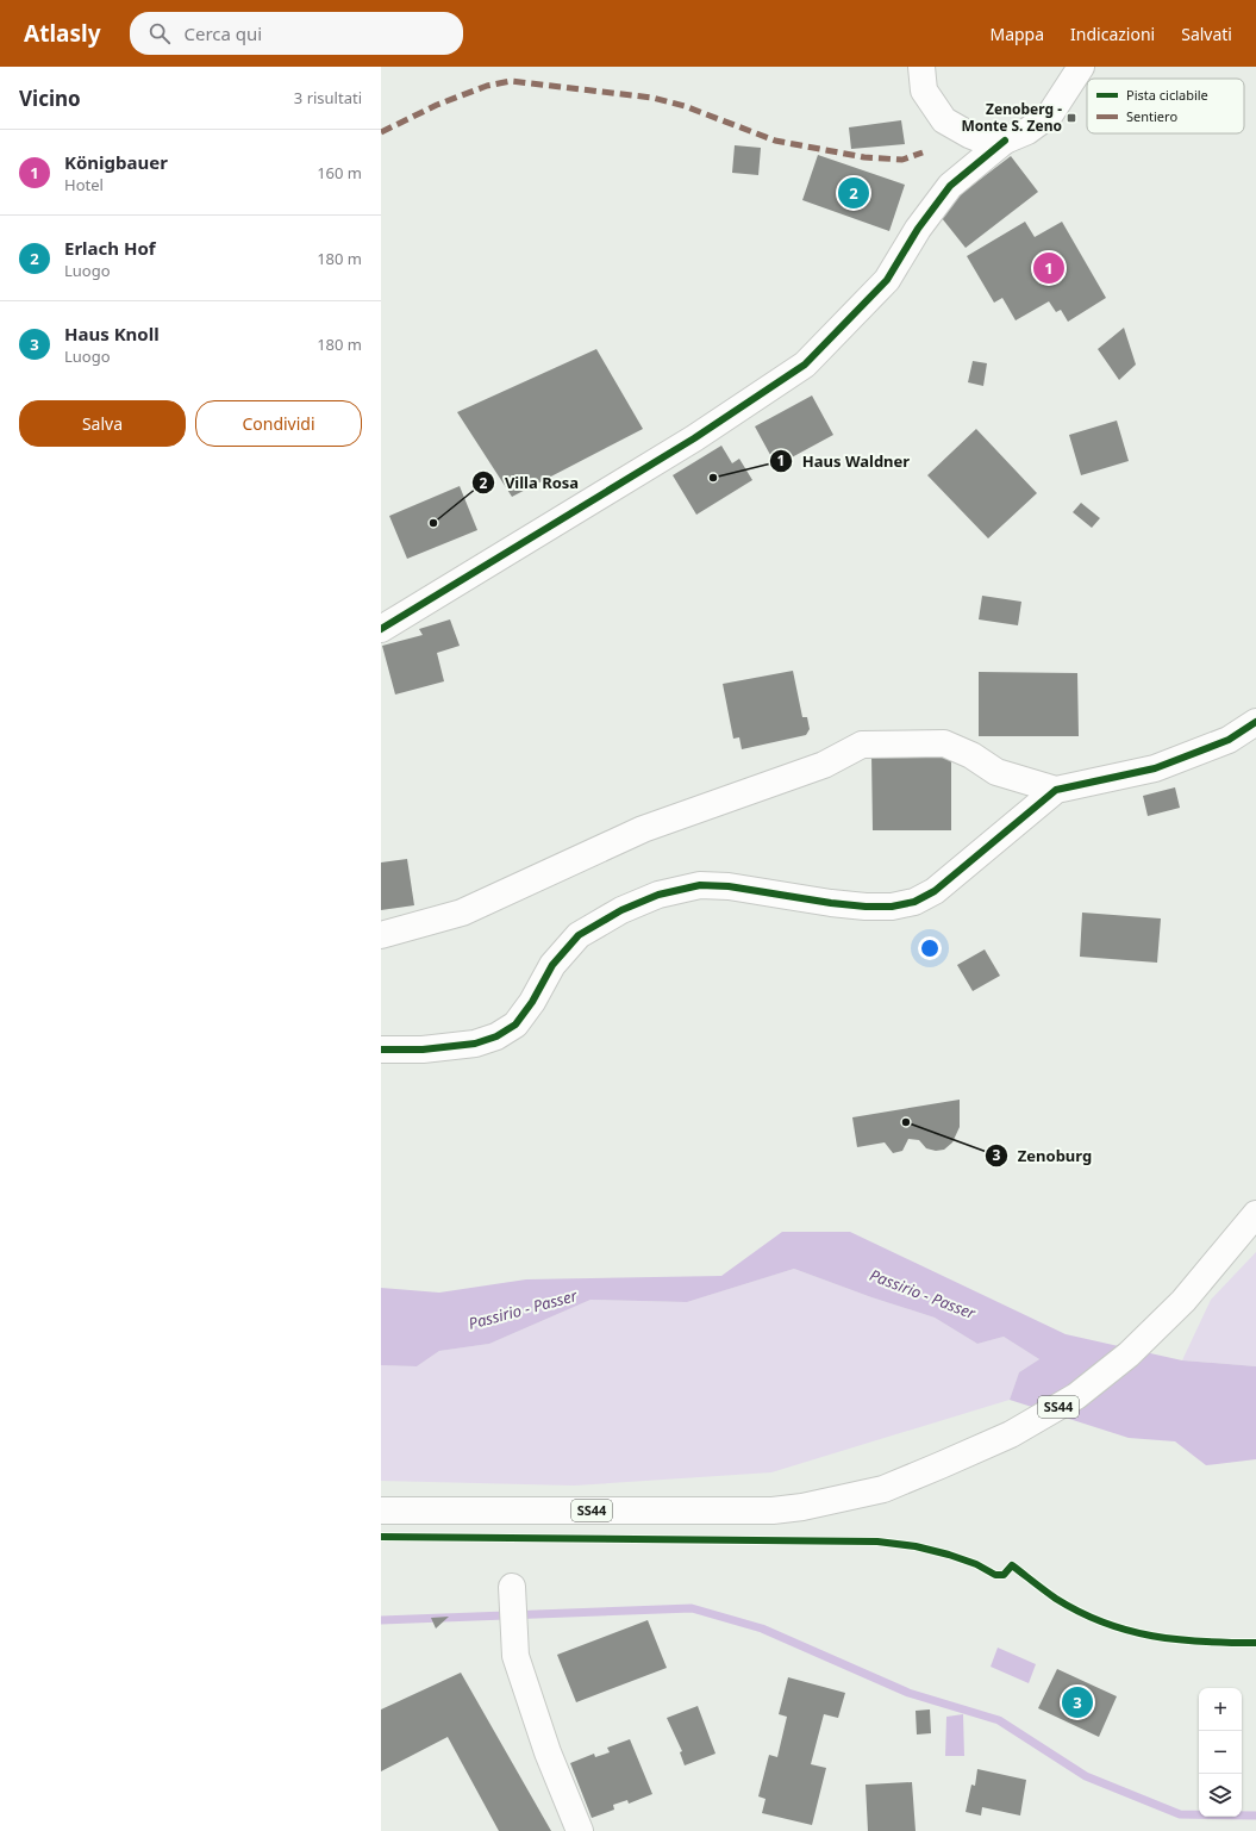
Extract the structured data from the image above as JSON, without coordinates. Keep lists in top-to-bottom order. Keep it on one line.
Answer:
{"streets":{"street":["SS44"]},"water":["Passirio - Passer"],"places":{"transit":["Zenoberg - Monte S. Zeno"],"other":["Haus Waldner","Villa Rosa","Zenoburg"]},"legend":["Pista ciclabile","Sentiero"],"page":{"header":"Atlasly","search":"Cerca qui","nav":["Mappa","Indicazioni","Salvati"],"heading":["Vicino","3 risultati"],"list":[{"mark":"1","name":"Königbauer","note":"Hotel","value":"160 m"},{"mark":"2","name":"Erlach Hof","note":"Luogo","value":"180 m"},{"mark":"3","name":"Haus Knoll","note":"Luogo","value":"180 m"}],"pins":["2","1","3"],"buttons":["Salva","Condividi"],"map_buttons":["+","−"]}}
